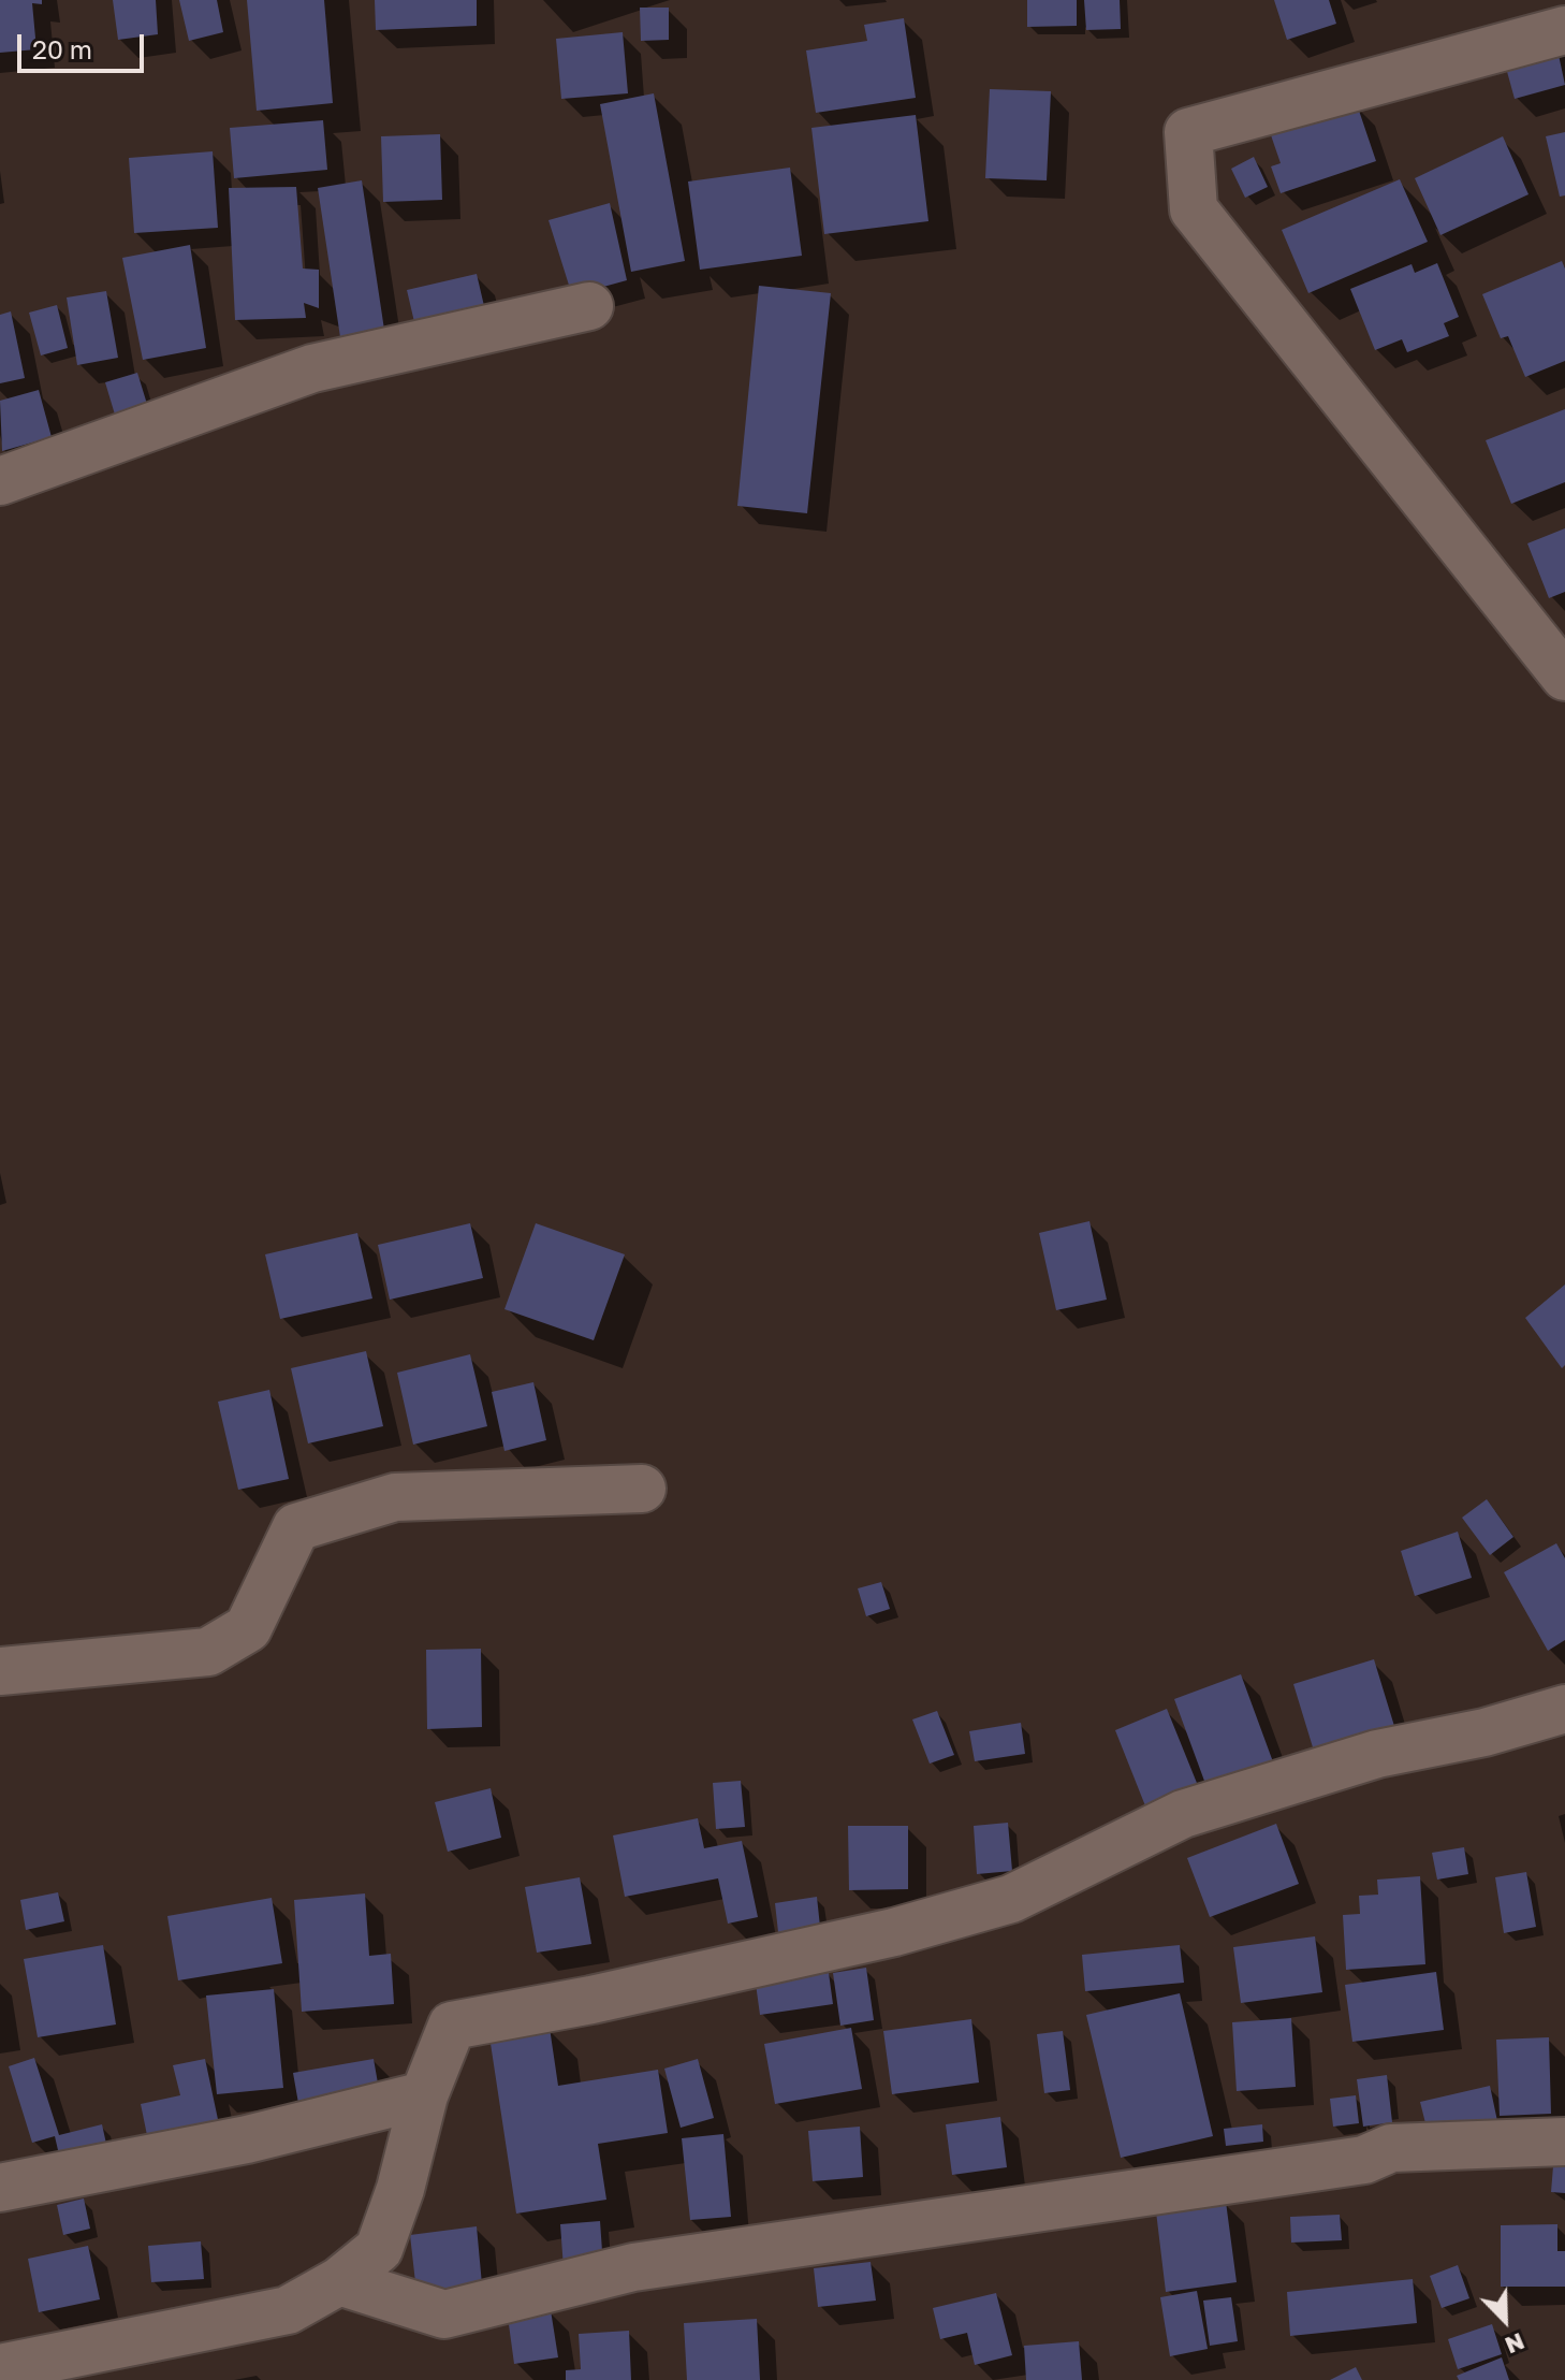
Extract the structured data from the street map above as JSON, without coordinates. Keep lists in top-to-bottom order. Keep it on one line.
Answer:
{"scale_bar":"20 m","north":"bottom right"}
